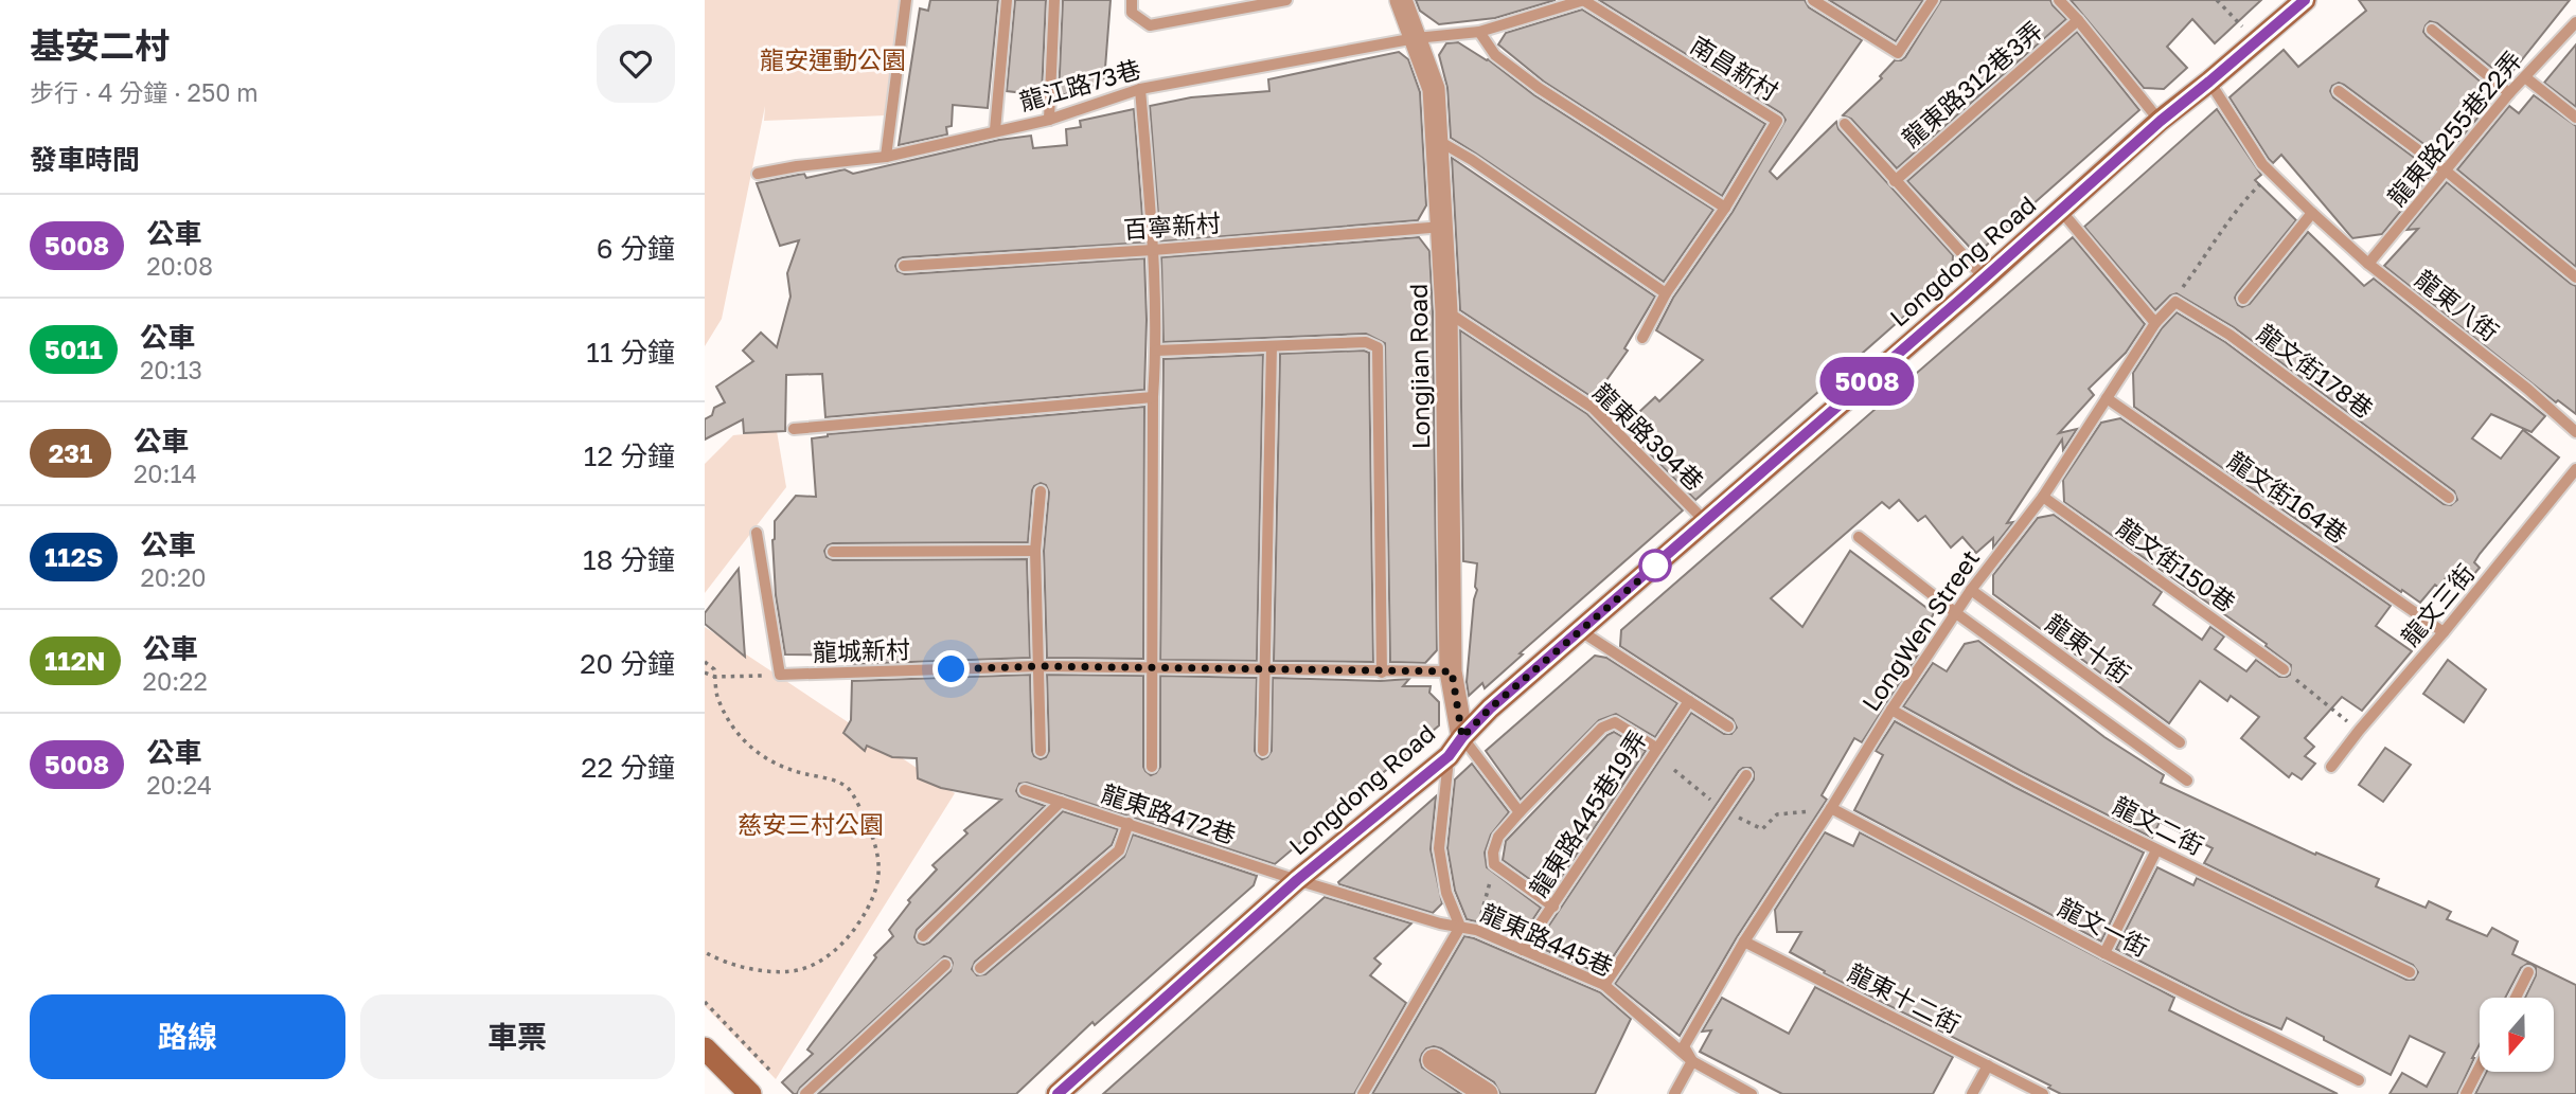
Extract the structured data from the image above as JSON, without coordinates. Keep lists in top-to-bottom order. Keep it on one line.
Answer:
{"streets":{"street":["Longdong Road","Longjian Road"],"lane":["南昌新村","龍東路312巷3弄","龍江路73巷","龍東路255巷22弄","百寧新村","龍東八街","龍文街178巷","龍東路394巷","龍文街164巷","龍文街150巷","龍文三街","LongWen Street","龍東十街","龍城新村","龍東路472巷","龍東路445巷19弄","龍文二街","龍文一街","龍東路445巷","龍東十二街"]},"crossings":[["南昌新村","龍江路73巷"],["龍江路73巷","Longjian Road"],["龍東路255巷22弄","龍東八街"],["百寧新村","Longjian Road"],["Longdong Road","龍東八街"],["Longdong Road","Longjian Road"],["Longdong Road","龍東路394巷"],["Longdong Road","龍東路472巷"],["Longdong Road","龍東路445巷"],["Longjian Road","龍東路394巷"],["Longjian Road","龍城新村"],["龍文街164巷","龍文三街"],["龍文街164巷","LongWen Street"],["龍文街150巷","LongWen Street"],["LongWen Street","龍東十街"],["LongWen Street","龍文二街"],["LongWen Street","龍文一街"],["LongWen Street","龍東路445巷"],["LongWen Street","龍東十二街"],["龍東路472巷","龍東路445巷"],["龍東路445巷19弄","龍東路445巷"]],"parks":["龍安運動公園","慈安三村公園"],"lines":["bus line 5008"],"north":"bottom","page":{"heading":[["基安二村","步行 · 4 分鐘 · 250 m"],"發車時間"],"on_map":"5008","list":[{"mark":"5008","name":"公車","note":"20:08","value":"6 分鐘"},{"mark":"5011","name":"公車","note":"20:13","value":"11 分鐘"},{"mark":"231","name":"公車","note":"20:14","value":"12 分鐘"},{"mark":"112S","name":"公車","note":"20:20","value":"18 分鐘"},{"mark":"112N","name":"公車","note":"20:22","value":"20 分鐘"},{"mark":"5008","name":"公車","note":"20:24","value":"22 分鐘"}],"buttons":["路線","車票"]}}
